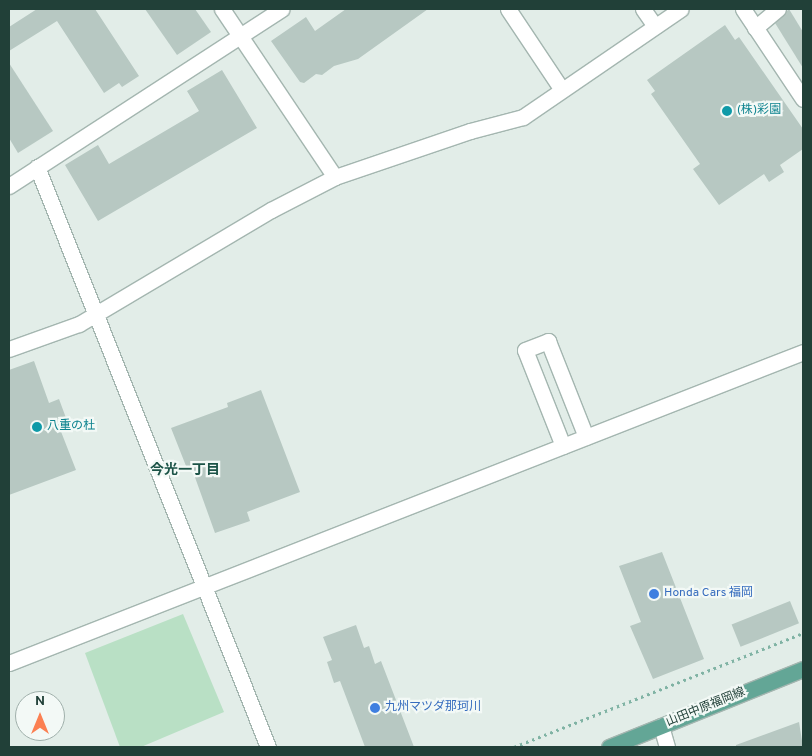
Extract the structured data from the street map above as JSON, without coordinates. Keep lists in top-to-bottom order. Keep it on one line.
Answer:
{"streets":{"main road":["山田中原福岡線"]},"districts":["今光一丁目"],"places":["(株)彩園","八重の杜","Honda Cars 福岡","九州マツダ那珂川"],"north":"top"}
